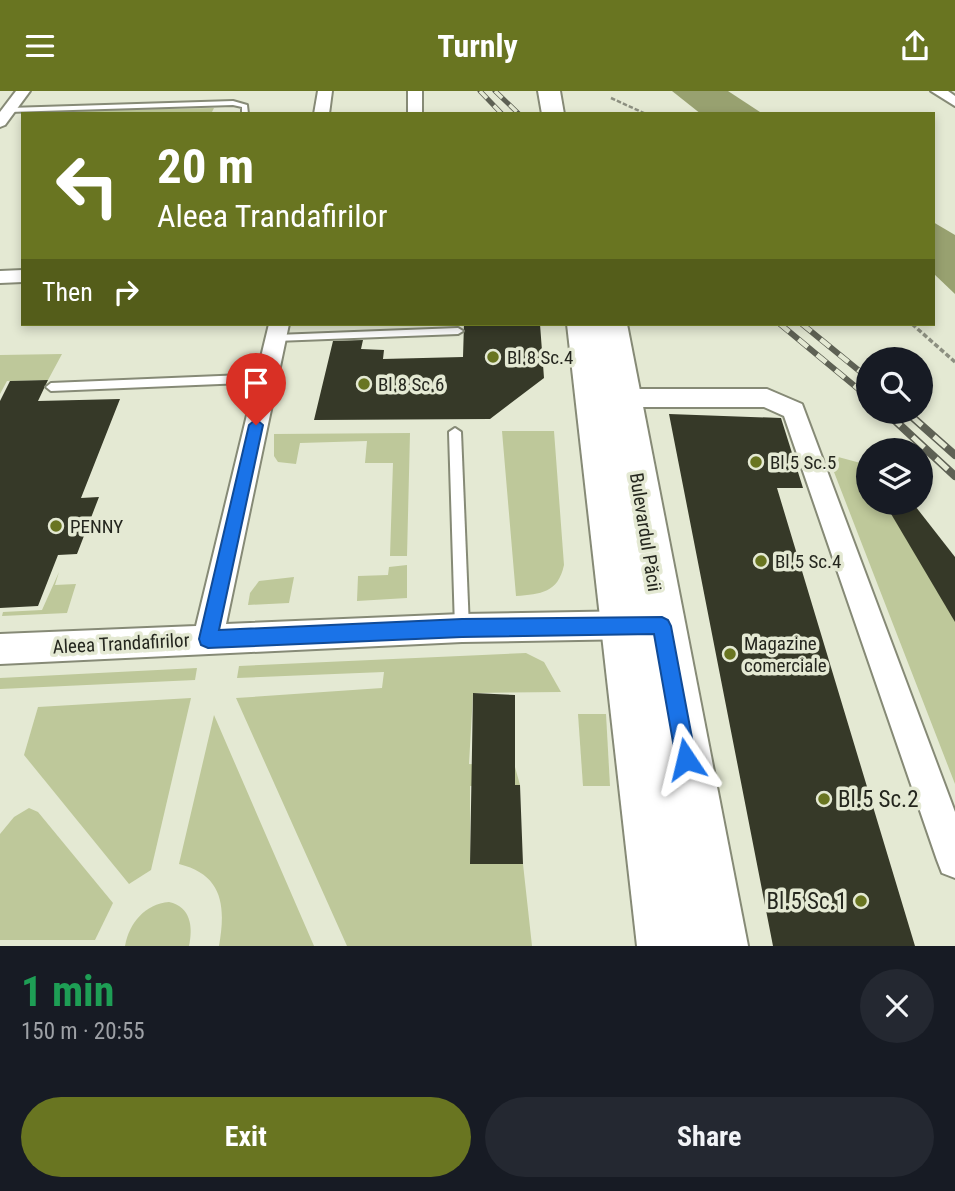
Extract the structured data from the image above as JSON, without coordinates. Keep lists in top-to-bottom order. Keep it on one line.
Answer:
{"streets":{"main road":["Bulevardul Păcii"],"street":["Aleea Trandafirilor"]},"crossings":[["Bulevardul Păcii","Aleea Trandafirilor"]],"places":["Bl.8 Sc.4","Bl.8 Sc.6","Bl.5 Sc.5","PENNY","Bl.5 Sc.4","Magazine comerciale","Bl.5 Sc.2","Bl.5 Sc.1"],"page":{"header":"Turnly","turn":["20 m","Aleea Trandafirilor"],"then":"Then","heading":["1 min","150 m · 20:55"],"buttons":["Exit","Share"]}}
